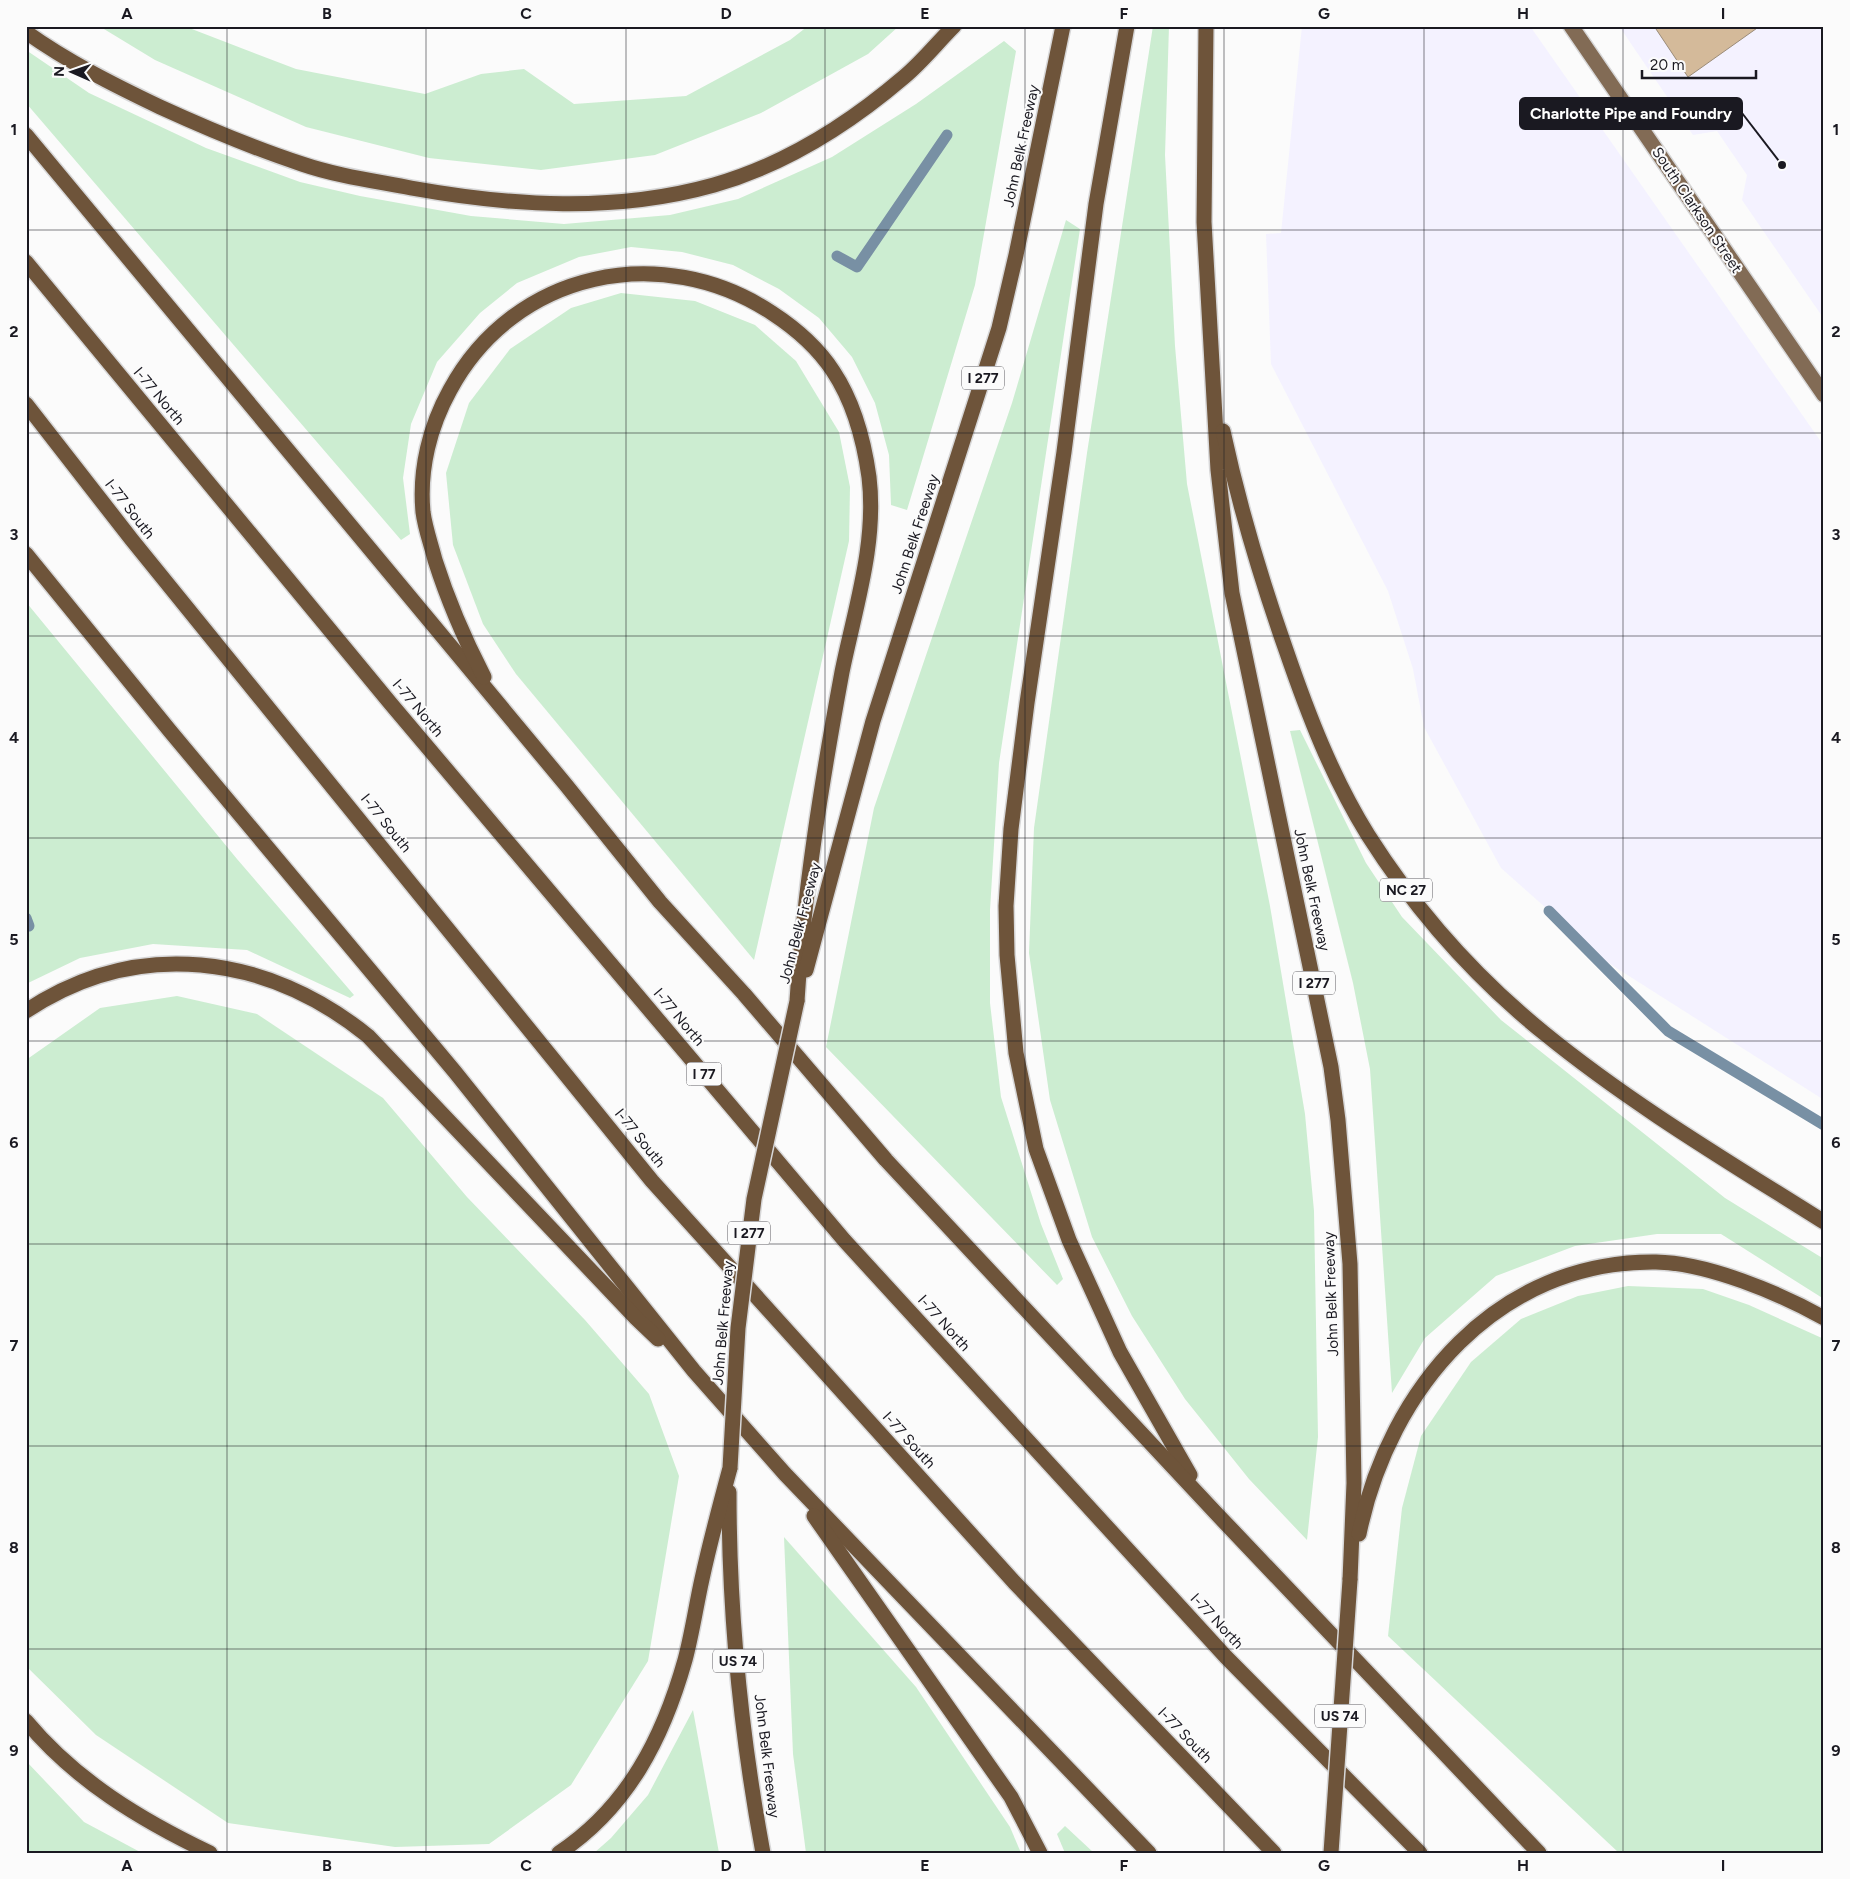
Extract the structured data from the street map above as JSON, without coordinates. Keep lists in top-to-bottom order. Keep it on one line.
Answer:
{"streets":{"highway":["John Belk Freeway","I 277","I-77 North","I-77 South","NC 27","I 77","US 74"],"main road":["South Clarkson Street"]},"crossings":[["John Belk Freeway","NC 27"]],"places":["Charlotte Pipe and Foundry"],"scale_bar":"20 m","north":"left","grid":{"columns":["A","B","C","D","E","F","G","H","I"],"rows":["1","2","3","4","5","6","7","8","9"]}}
